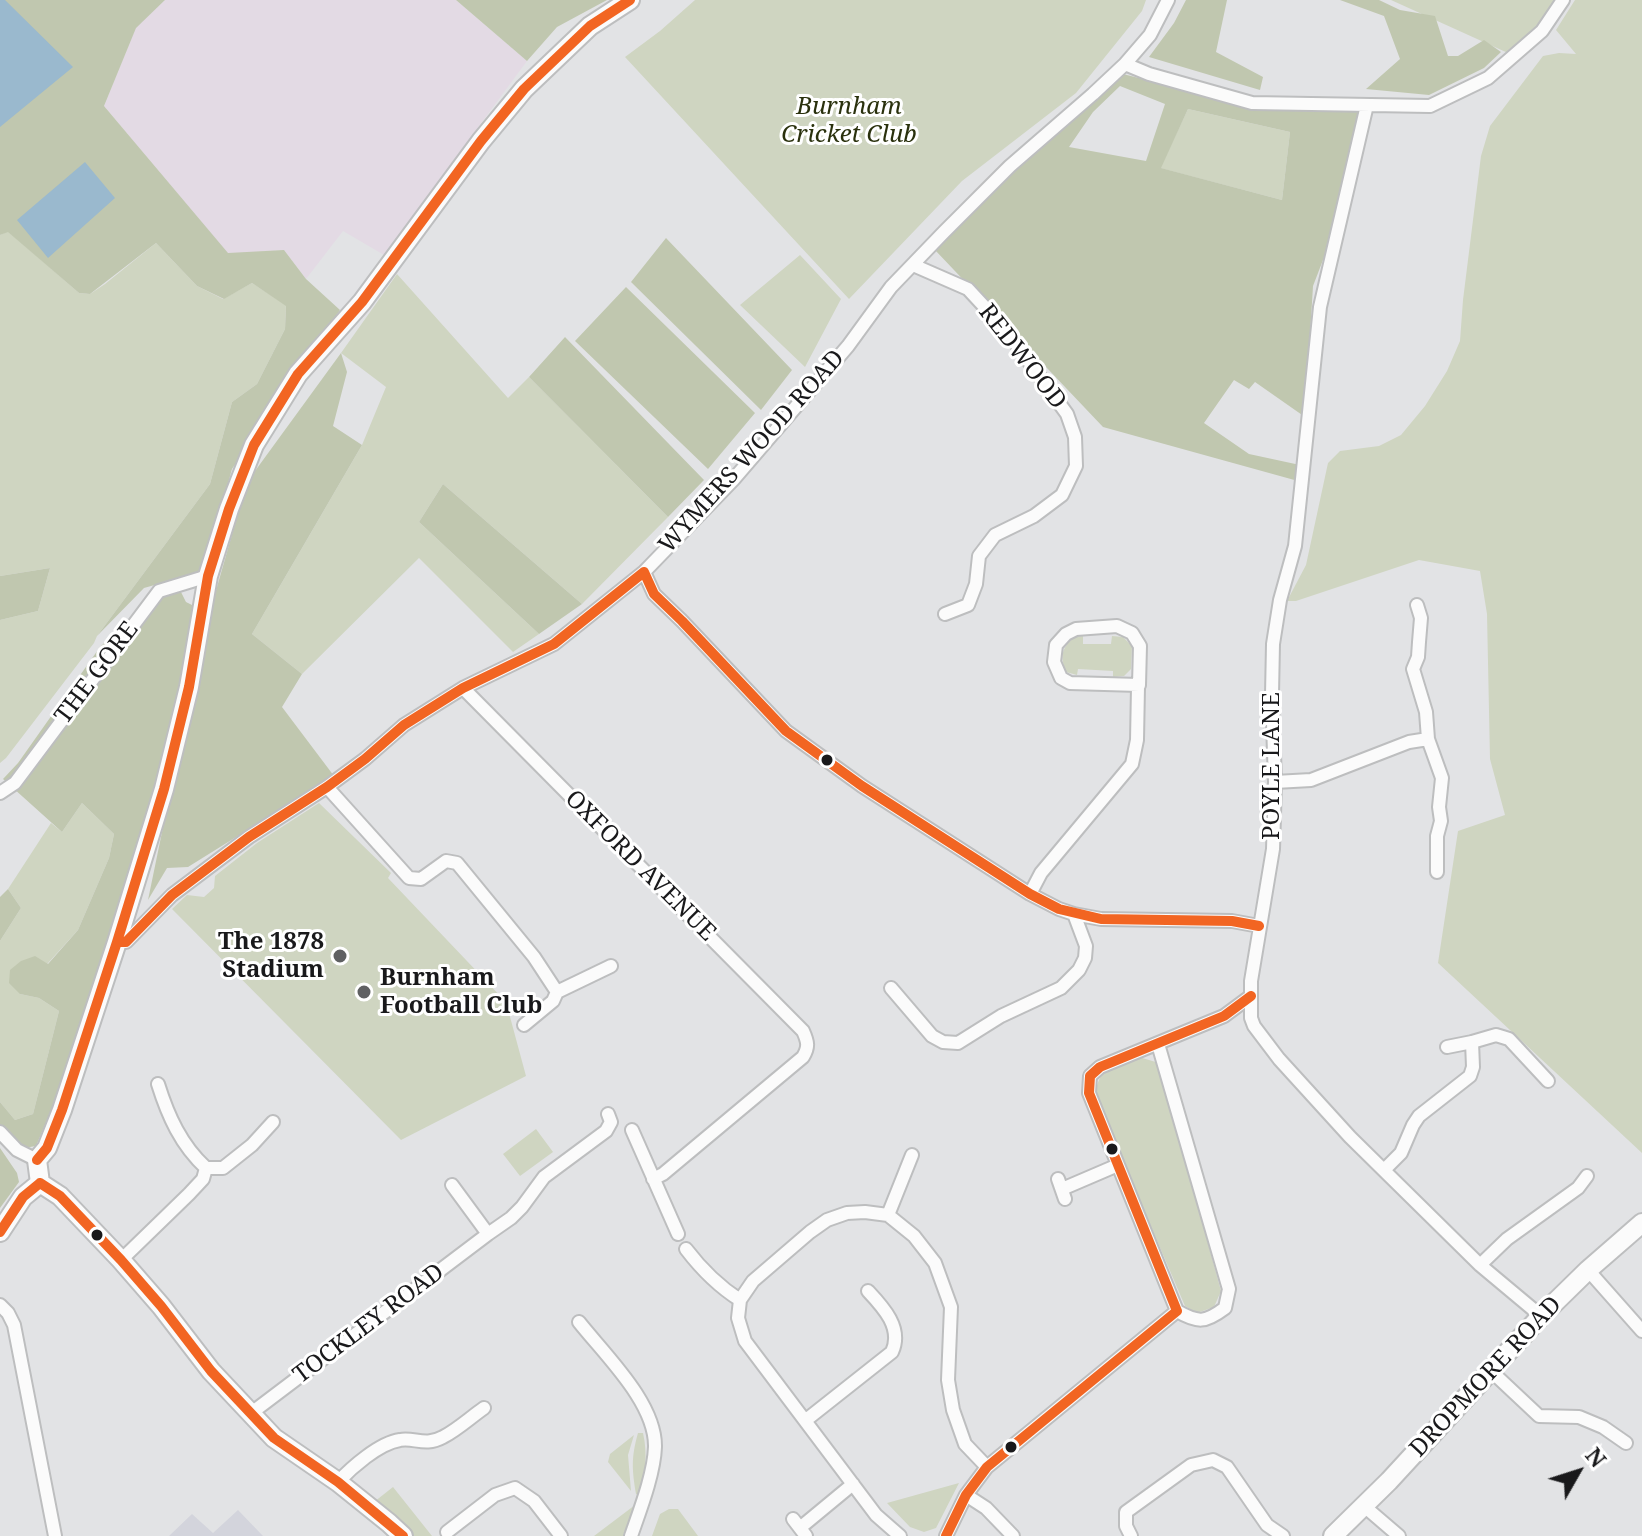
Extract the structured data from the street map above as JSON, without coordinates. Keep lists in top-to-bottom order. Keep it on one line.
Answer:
{"streets":{"street":["REDWOOD","WYMERS WOOD ROAD","THE GORE","POYLE LANE","OXFORD AVENUE","TOCKLEY ROAD","DROPMORE ROAD"]},"crossings":[["REDWOOD","WYMERS WOOD ROAD"],["WYMERS WOOD ROAD","OXFORD AVENUE"]],"parks":["Burnham Cricket Club"],"places":["The 1878 Stadium","Burnham Football Club"],"north":"top right"}
